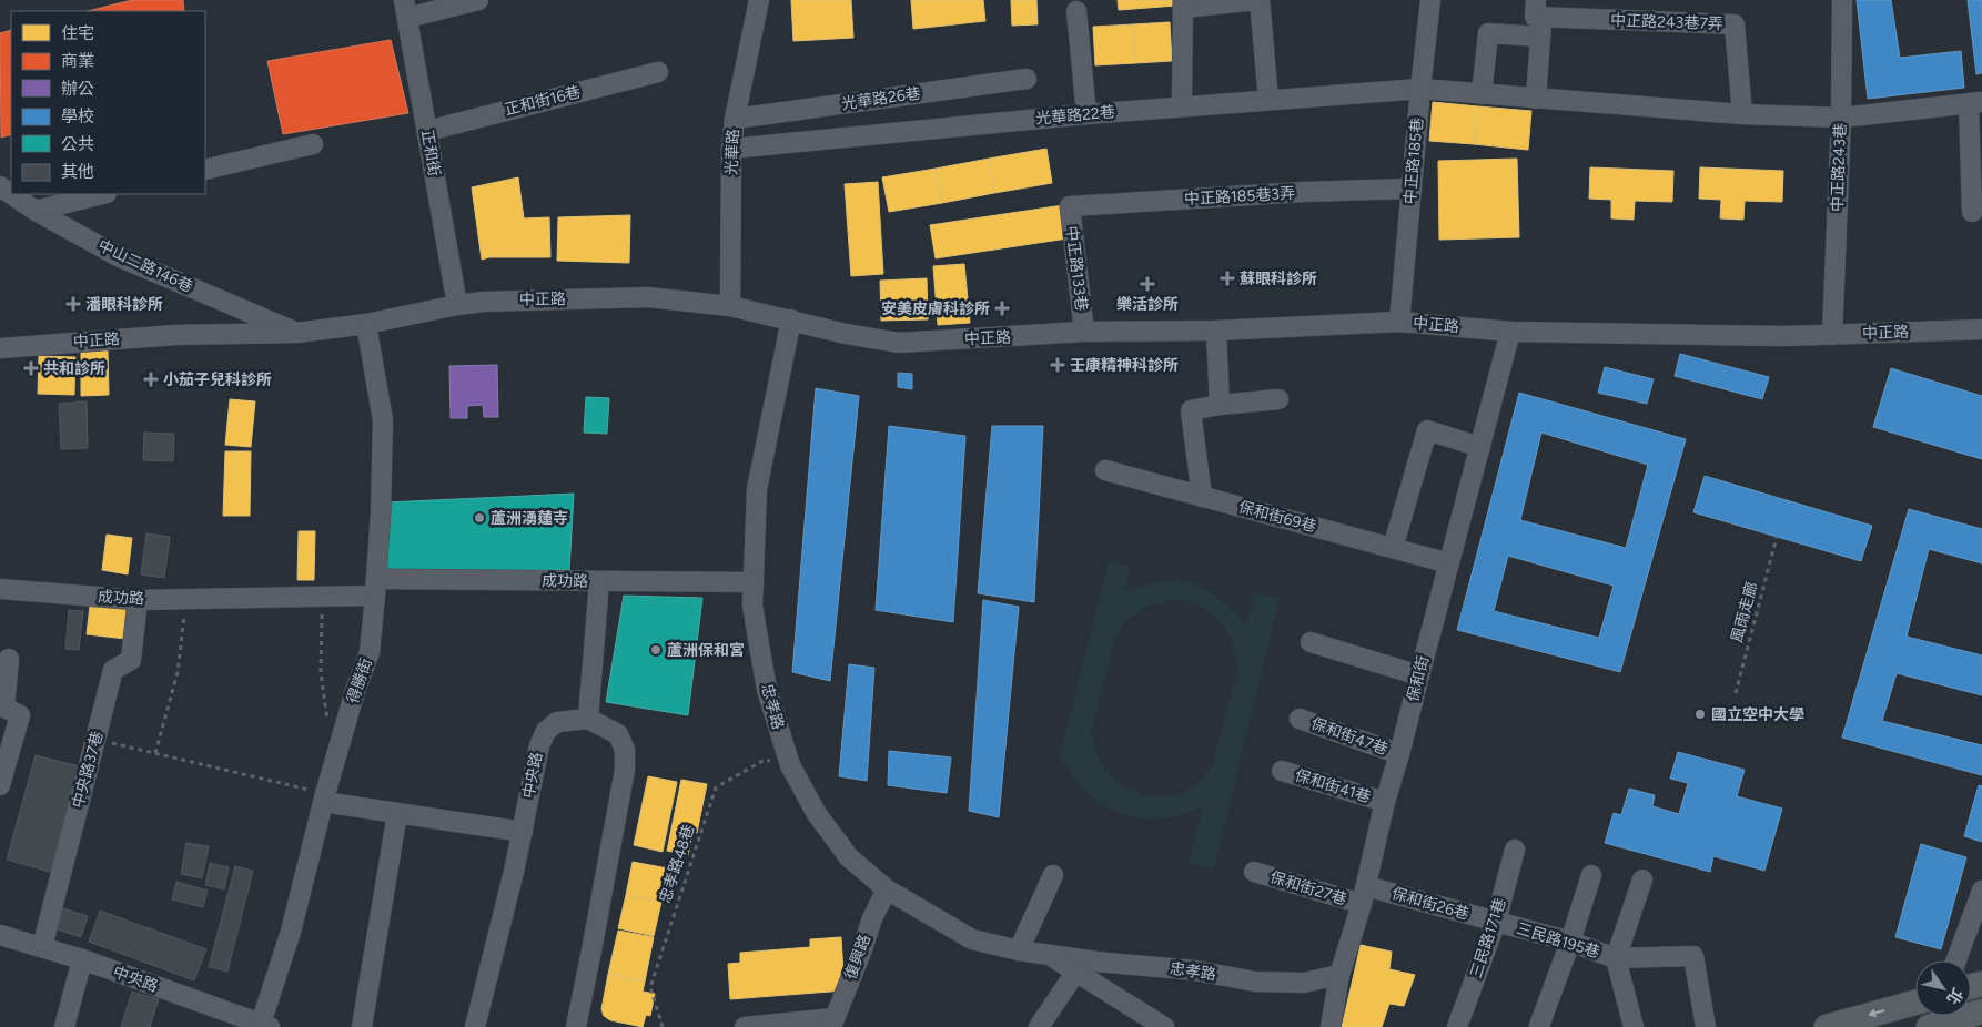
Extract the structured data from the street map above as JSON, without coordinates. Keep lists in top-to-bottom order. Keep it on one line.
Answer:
{"streets":{"street":["中正路243巷7弄","光華路26巷","正和街16巷","光華路22巷","光華路","正和街","中正路185巷","中正路243巷","中正路185巷3弄","中山二路146巷","中正路133巷","中正路","保和街69巷","成功路","保和街","得勝街","忠孝路","保和街47巷","中央路37巷","中央路","保和街41巷","保和街27巷","保和街26巷","三民路171巷","三民路195巷","復興路"],"path":["風雨走廊","忠孝路48巷"]},"crossings":[["光華路26巷","光華路"],["正和街16巷","正和街"],["光華路22巷","光華路"],["光華路22巷","中正路185巷"],["光華路","中正路"],["正和街","中正路"],["中正路185巷","中正路185巷3弄"],["中正路185巷","中正路"],["中正路243巷","中正路"],["中正路185巷3弄","中正路133巷"],["中山二路146巷","中正路"],["中正路133巷","中正路"],["中正路","保和街"],["中正路","得勝街"],["中正路","忠孝路"],["保和街69巷","保和街"],["成功路","得勝街"],["成功路","忠孝路"],["成功路","中央路37巷"],["保和街","忠孝路"],["保和街","保和街47巷"],["保和街","保和街41巷"],["保和街","保和街27巷"],["保和街","保和街26巷"],["得勝街","中央路"],["忠孝路","忠孝路48巷"],["忠孝路","復興路"],["中央路37巷","中央路"],["保和街27巷","保和街26巷"],["保和街26巷","三民路171巷"],["保和街26巷","三民路195巷"],["三民路171巷","三民路195巷"]],"places":{"health":["蘇眼科診所","樂活診所","潘眼科診所","安美皮膚科診所","壬康精神科診所","共和診所","小茄子兒科診所"],"other":["蘆洲湧蓮寺","蘆洲保和宮","國立空中大學"]},"legend":["住宅","商業","辦公","學校","公共","其他"],"north":"bottom right"}
